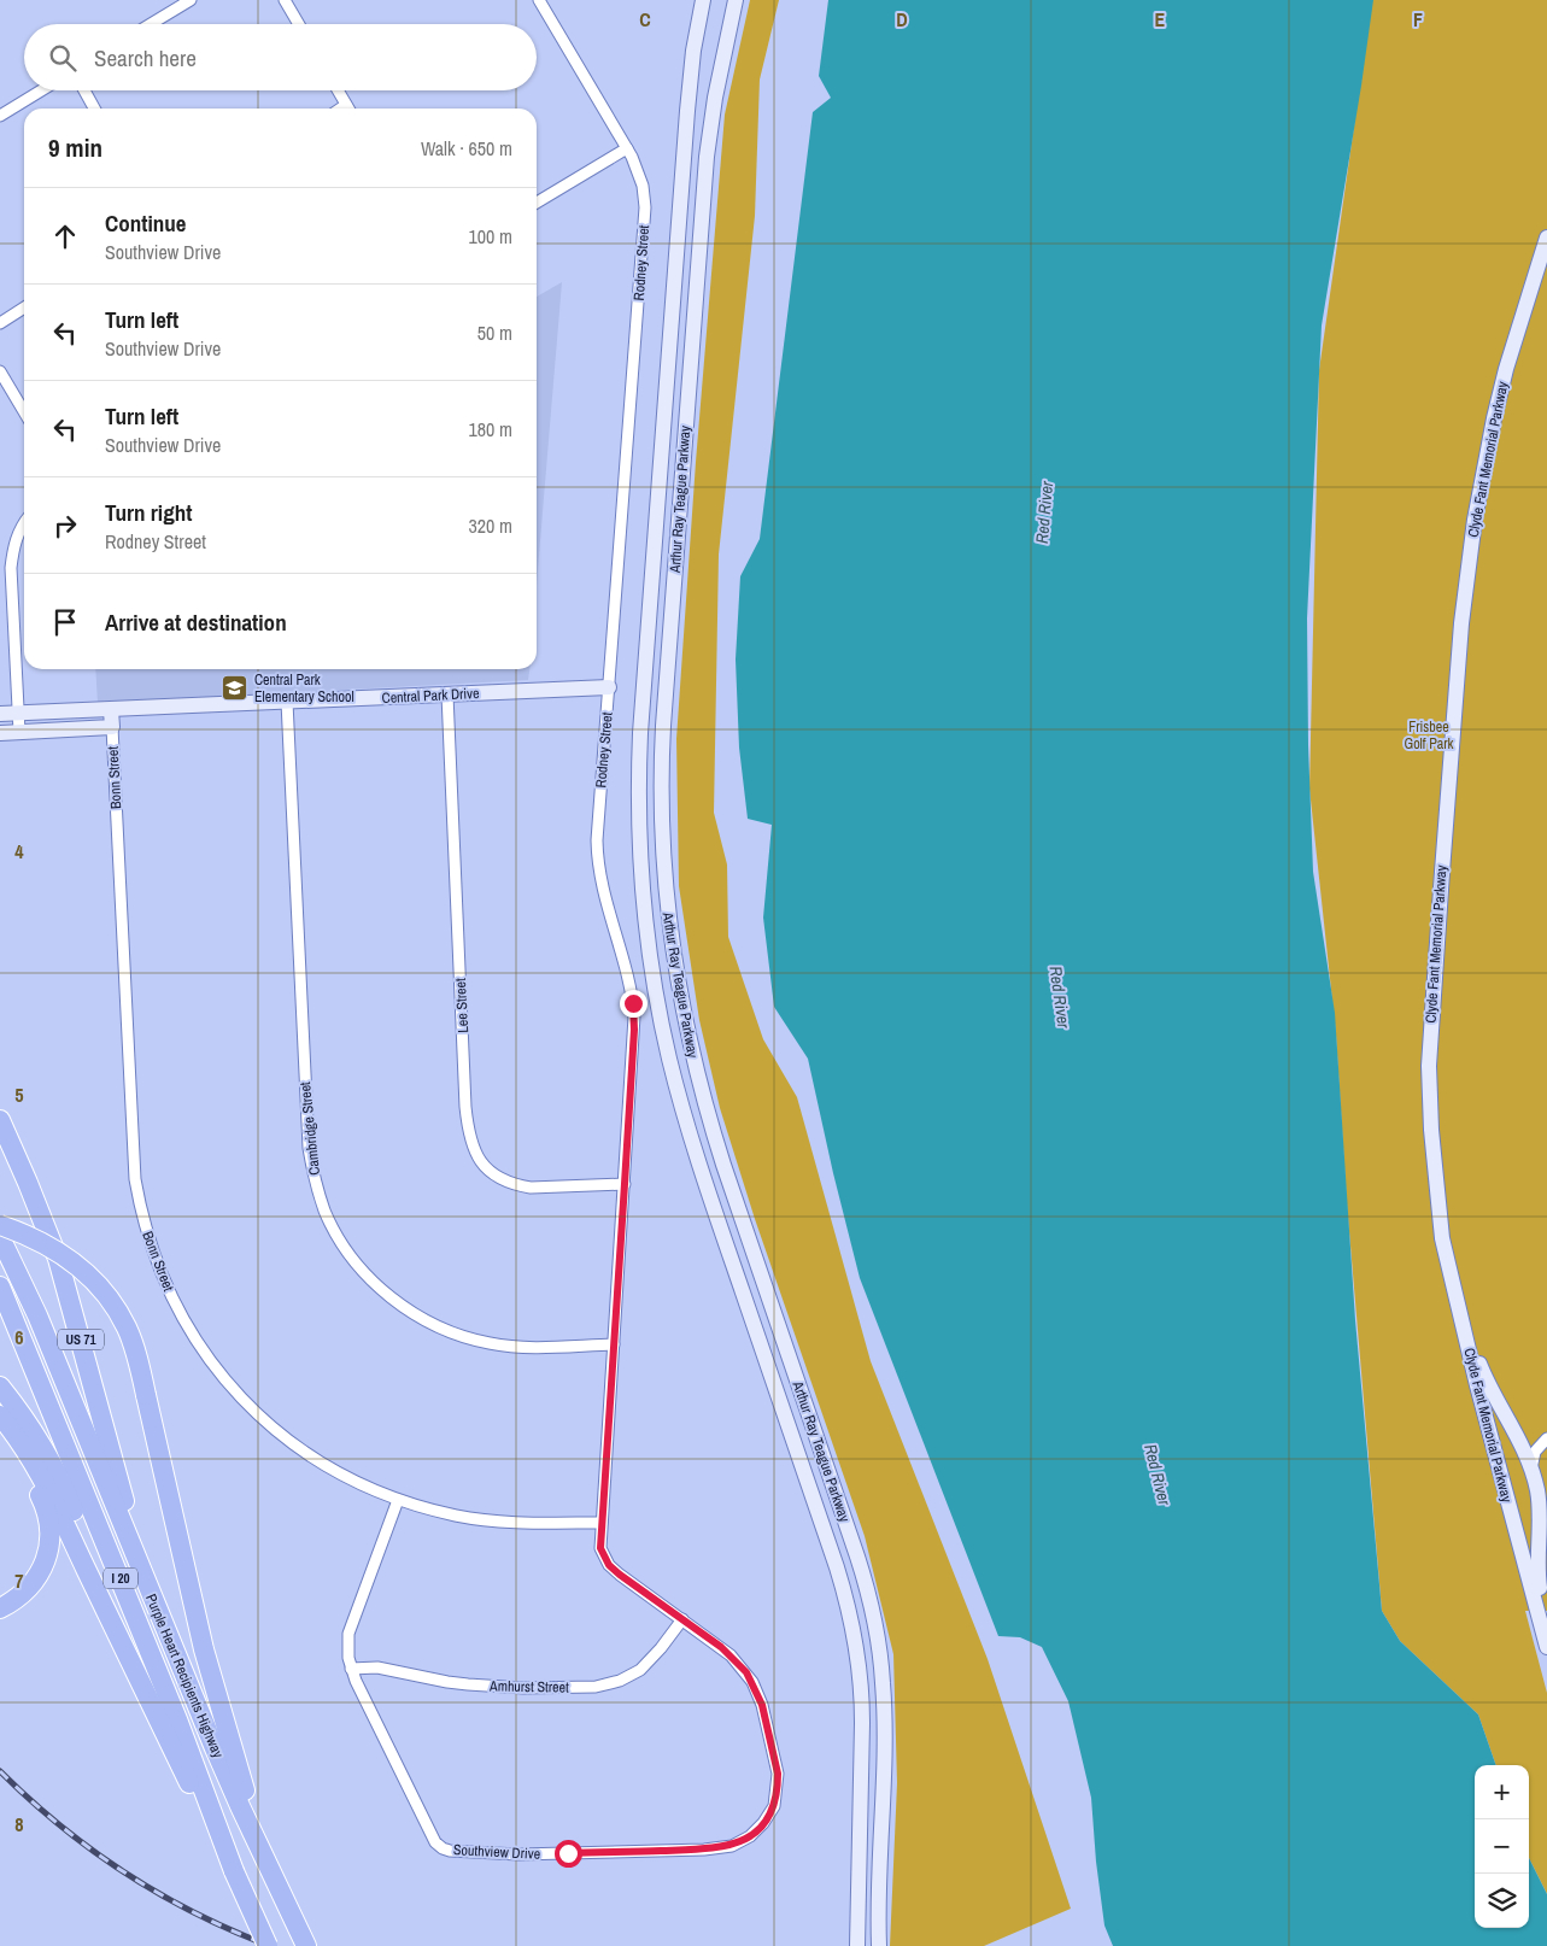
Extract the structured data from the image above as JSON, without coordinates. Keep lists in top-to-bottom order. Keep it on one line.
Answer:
{"streets":{"highway":["US 71","I 20","Purple Heart Recipients Highway"],"street":["Rodney Street","Clyde Fant Memorial Parkway","Arthur Ray Teague Parkway","Central Park Drive","Bonn Street","Lee Street","Cambridge Street","Amhurst Street","Southview Drive"]},"crossings":[["Rodney Street","Central Park Drive"],["Rodney Street","Bonn Street"],["Rodney Street","Lee Street"],["Rodney Street","Cambridge Street"],["Rodney Street","Southview Drive"],["Central Park Drive","Bonn Street"],["Central Park Drive","Lee Street"],["Central Park Drive","Cambridge Street"],["Bonn Street","Southview Drive"],["US 71","Purple Heart Recipients Highway"],["Amhurst Street","Southview Drive"]],"water":["Red River"],"parks":["Frisbee Golf Park"],"places":{"school or university":["Central Park Elementary School"]},"page":{"search":"Search here","heading":["9 min","Walk · 650 m"],"list":[["Continue","Southview Drive","100 m"],["Turn left","Southview Drive","50 m"],["Turn left","Southview Drive","180 m"],["Turn right","Rodney Street","320 m"],"Arrive at destination"],"map_buttons":["+","−"]},"grid":{"columns":["C","D","E","F"],"rows":["4","5","6","7","8"]}}
